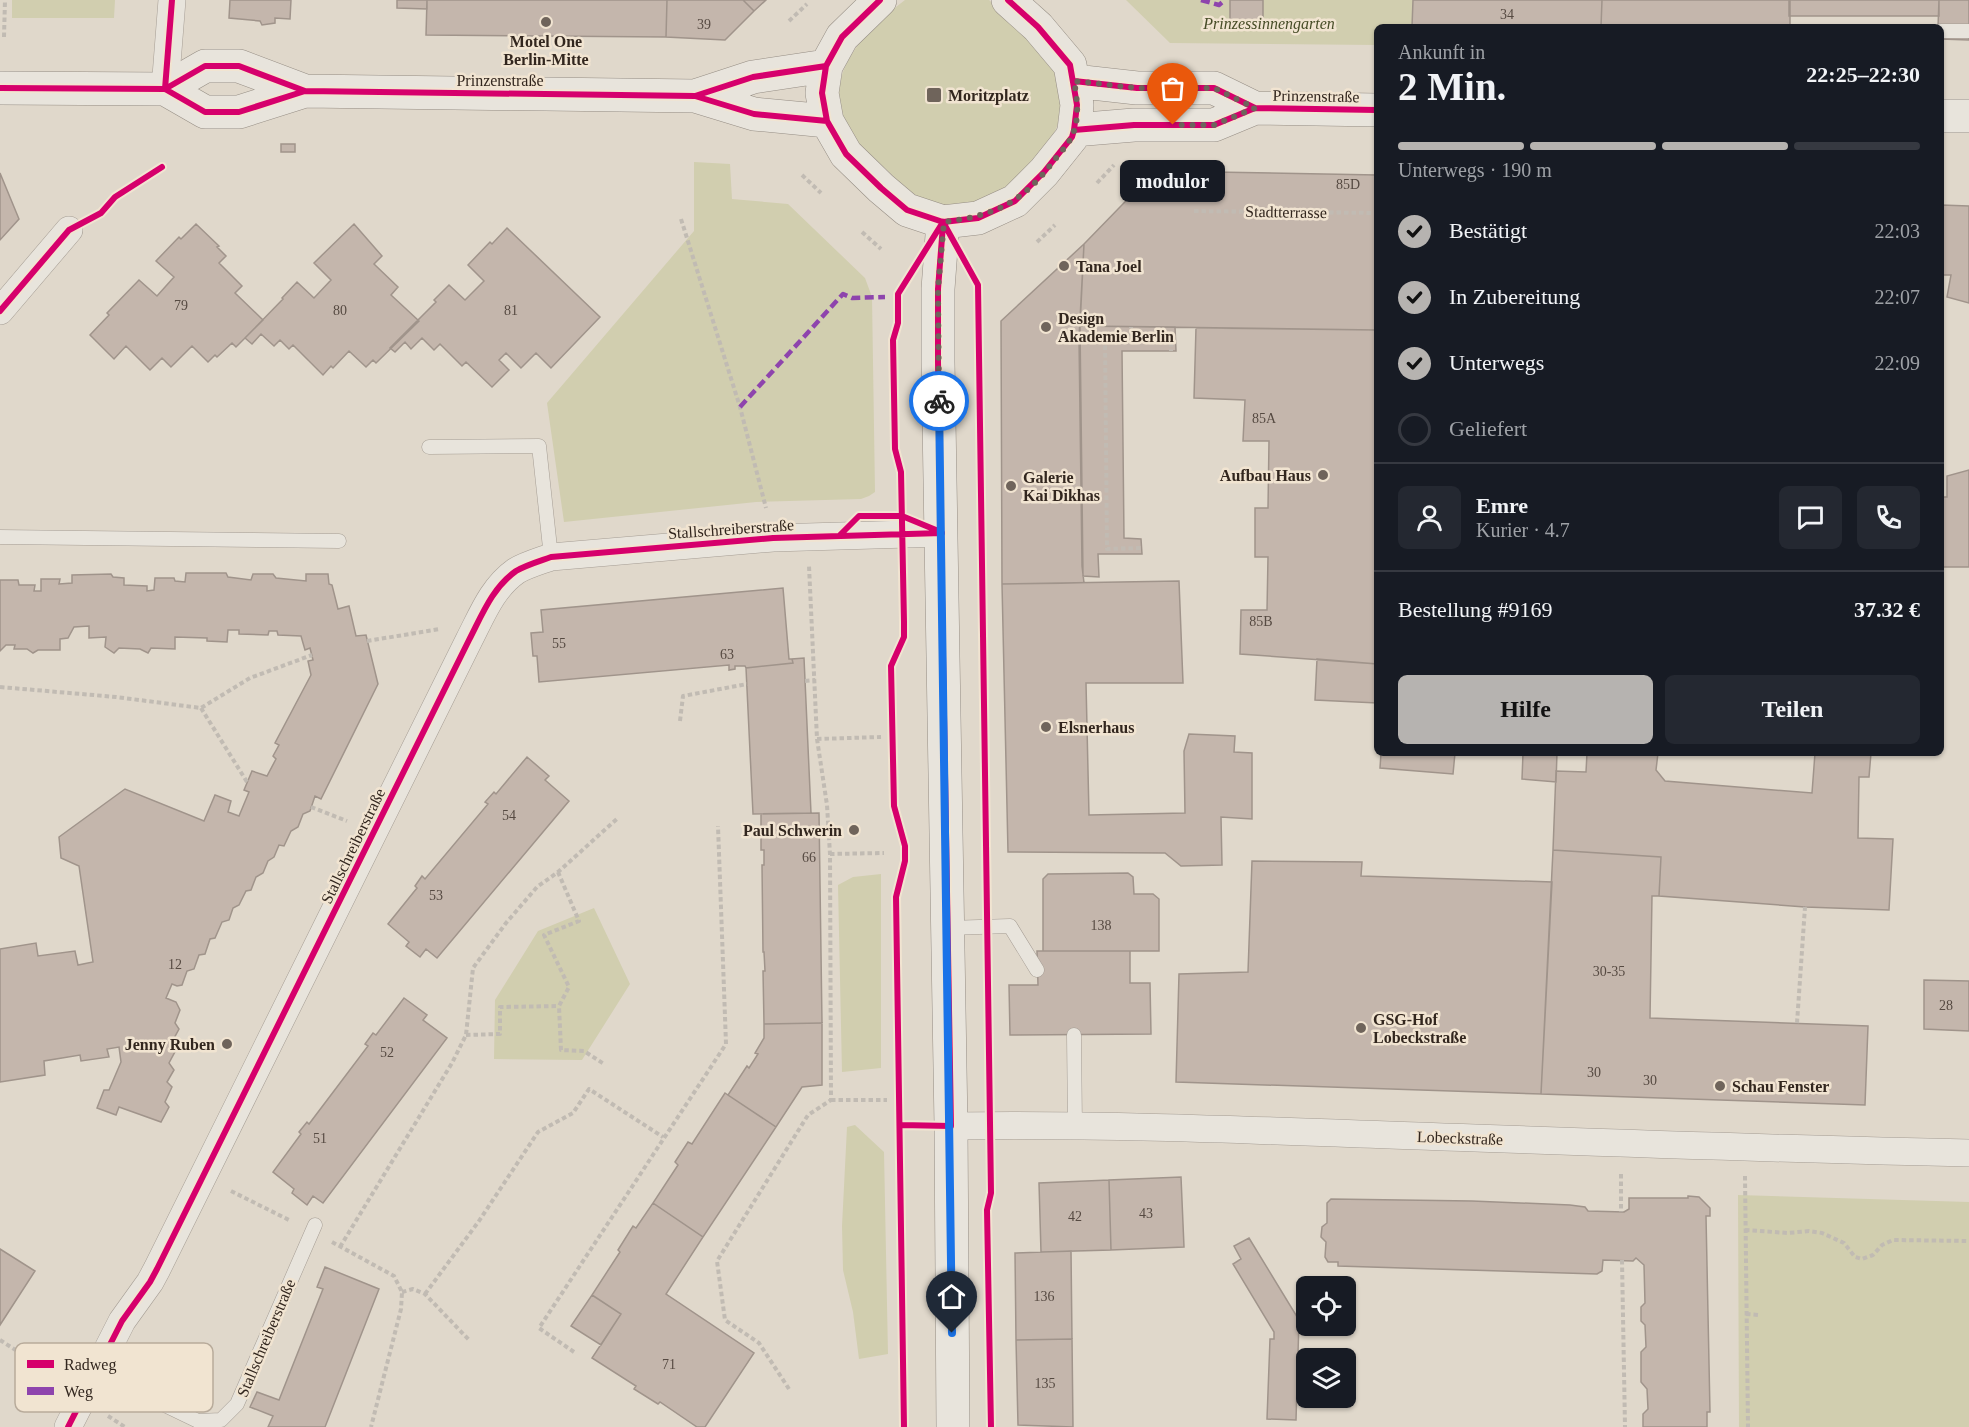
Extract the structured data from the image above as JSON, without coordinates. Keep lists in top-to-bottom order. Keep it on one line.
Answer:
{"streets":{"main road":["Prinzenstraße"],"street":["Stallschreiberstraße","Lobeckstraße"],"path":["Stadtterrasse"]},"parks":["Prinzessinnengarten"],"places":{"other":["Motel One Berlin-Mitte","modulor","Tana Joel","Design Akademie Berlin","Aufbau Haus","Galerie Kai Dikhas","Elsnerhaus","Paul Schwerin","GSG-Hof Lobeckstraße","Jenny Ruben","Schau Fenster"],"transit":["Moritzplatz"]},"house_numbers":["34","39","85D","79","80","81","85A","85B","55","63","54","66","53","138","12","30-35","28","52","30","30","51","43","42","136","71","135"],"legend":["Radweg","Weg"],"page":{"heading":["2 Min.","Ankunft in","22:25–22:30"],"panel":["Emre","Kurier · 4.7","Bestellung #9169","37.32 €"],"bar":"Unterwegs · 190 m","bubble":"modulor","list":[["Bestätigt","22:03"],["In Zubereitung","22:07"],["Unterwegs","22:09"],"Geliefert"],"buttons":["Hilfe","Teilen"]}}
